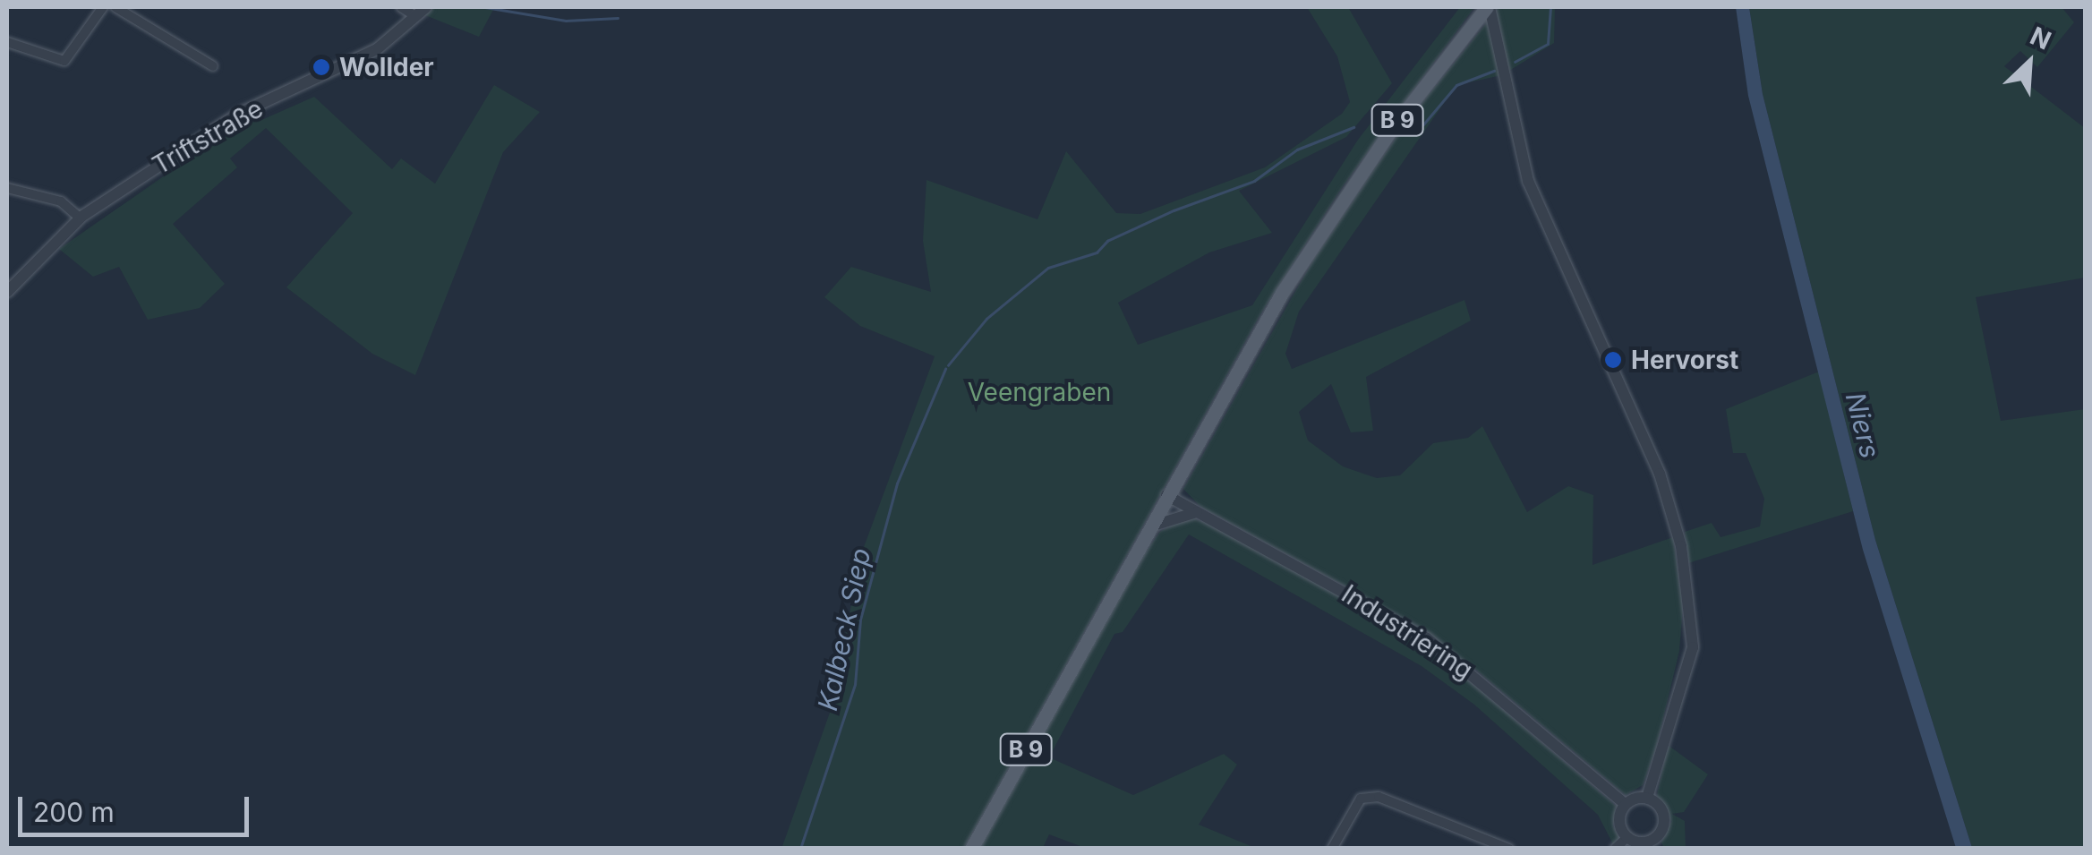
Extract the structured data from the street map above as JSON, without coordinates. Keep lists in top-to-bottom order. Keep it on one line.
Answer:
{"streets":{"main road":["B 9"],"street":["Triftstraße","Industriering"]},"crossings":[["B 9","Industriering"]],"water":["Niers","Kalbeck Siep"],"parks":["Veengraben"],"places":["Wollder","Hervorst"],"scale_bar":"200 m","north":"top right"}
